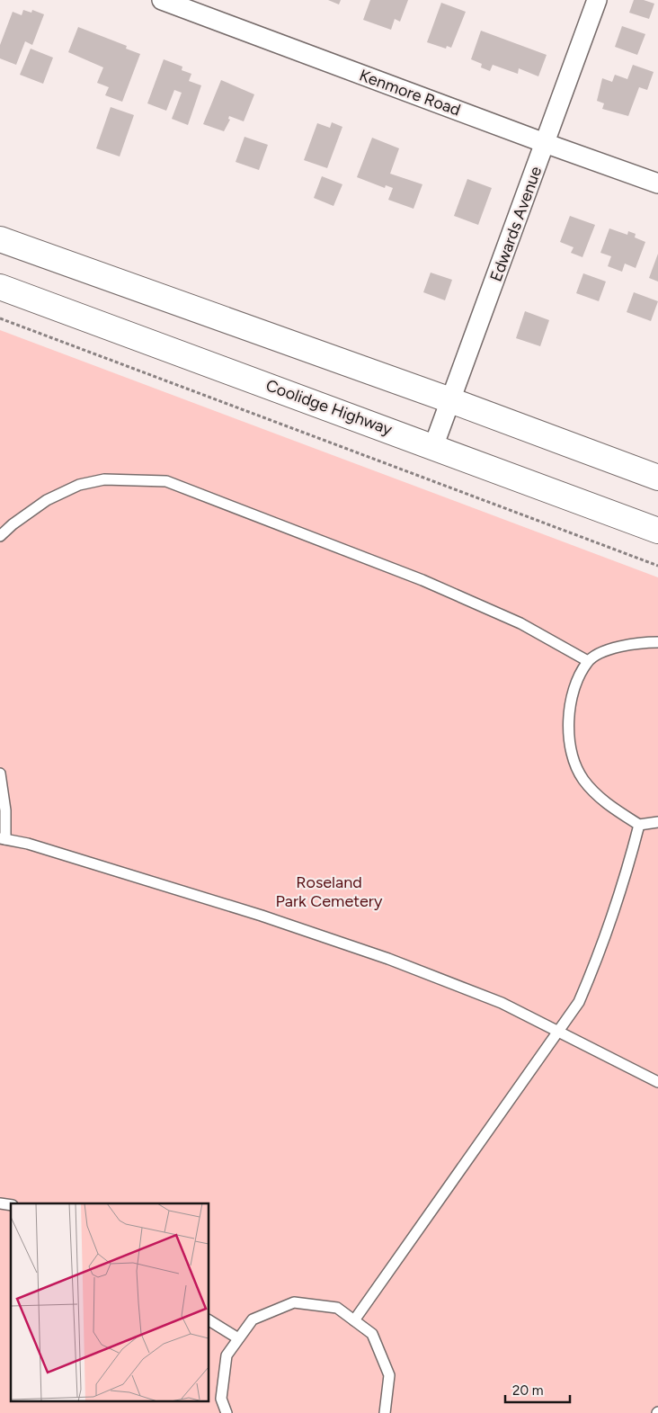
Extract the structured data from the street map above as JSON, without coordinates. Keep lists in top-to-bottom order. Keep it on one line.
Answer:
{"streets":{"main road":["Coolidge Highway"],"street":["Kenmore Road","Edwards Avenue"]},"crossings":[["Kenmore Road","Edwards Avenue"],["Edwards Avenue","Coolidge Highway"]],"parks":["Roseland Park Cemetery"],"scale_bar":"20 m"}
